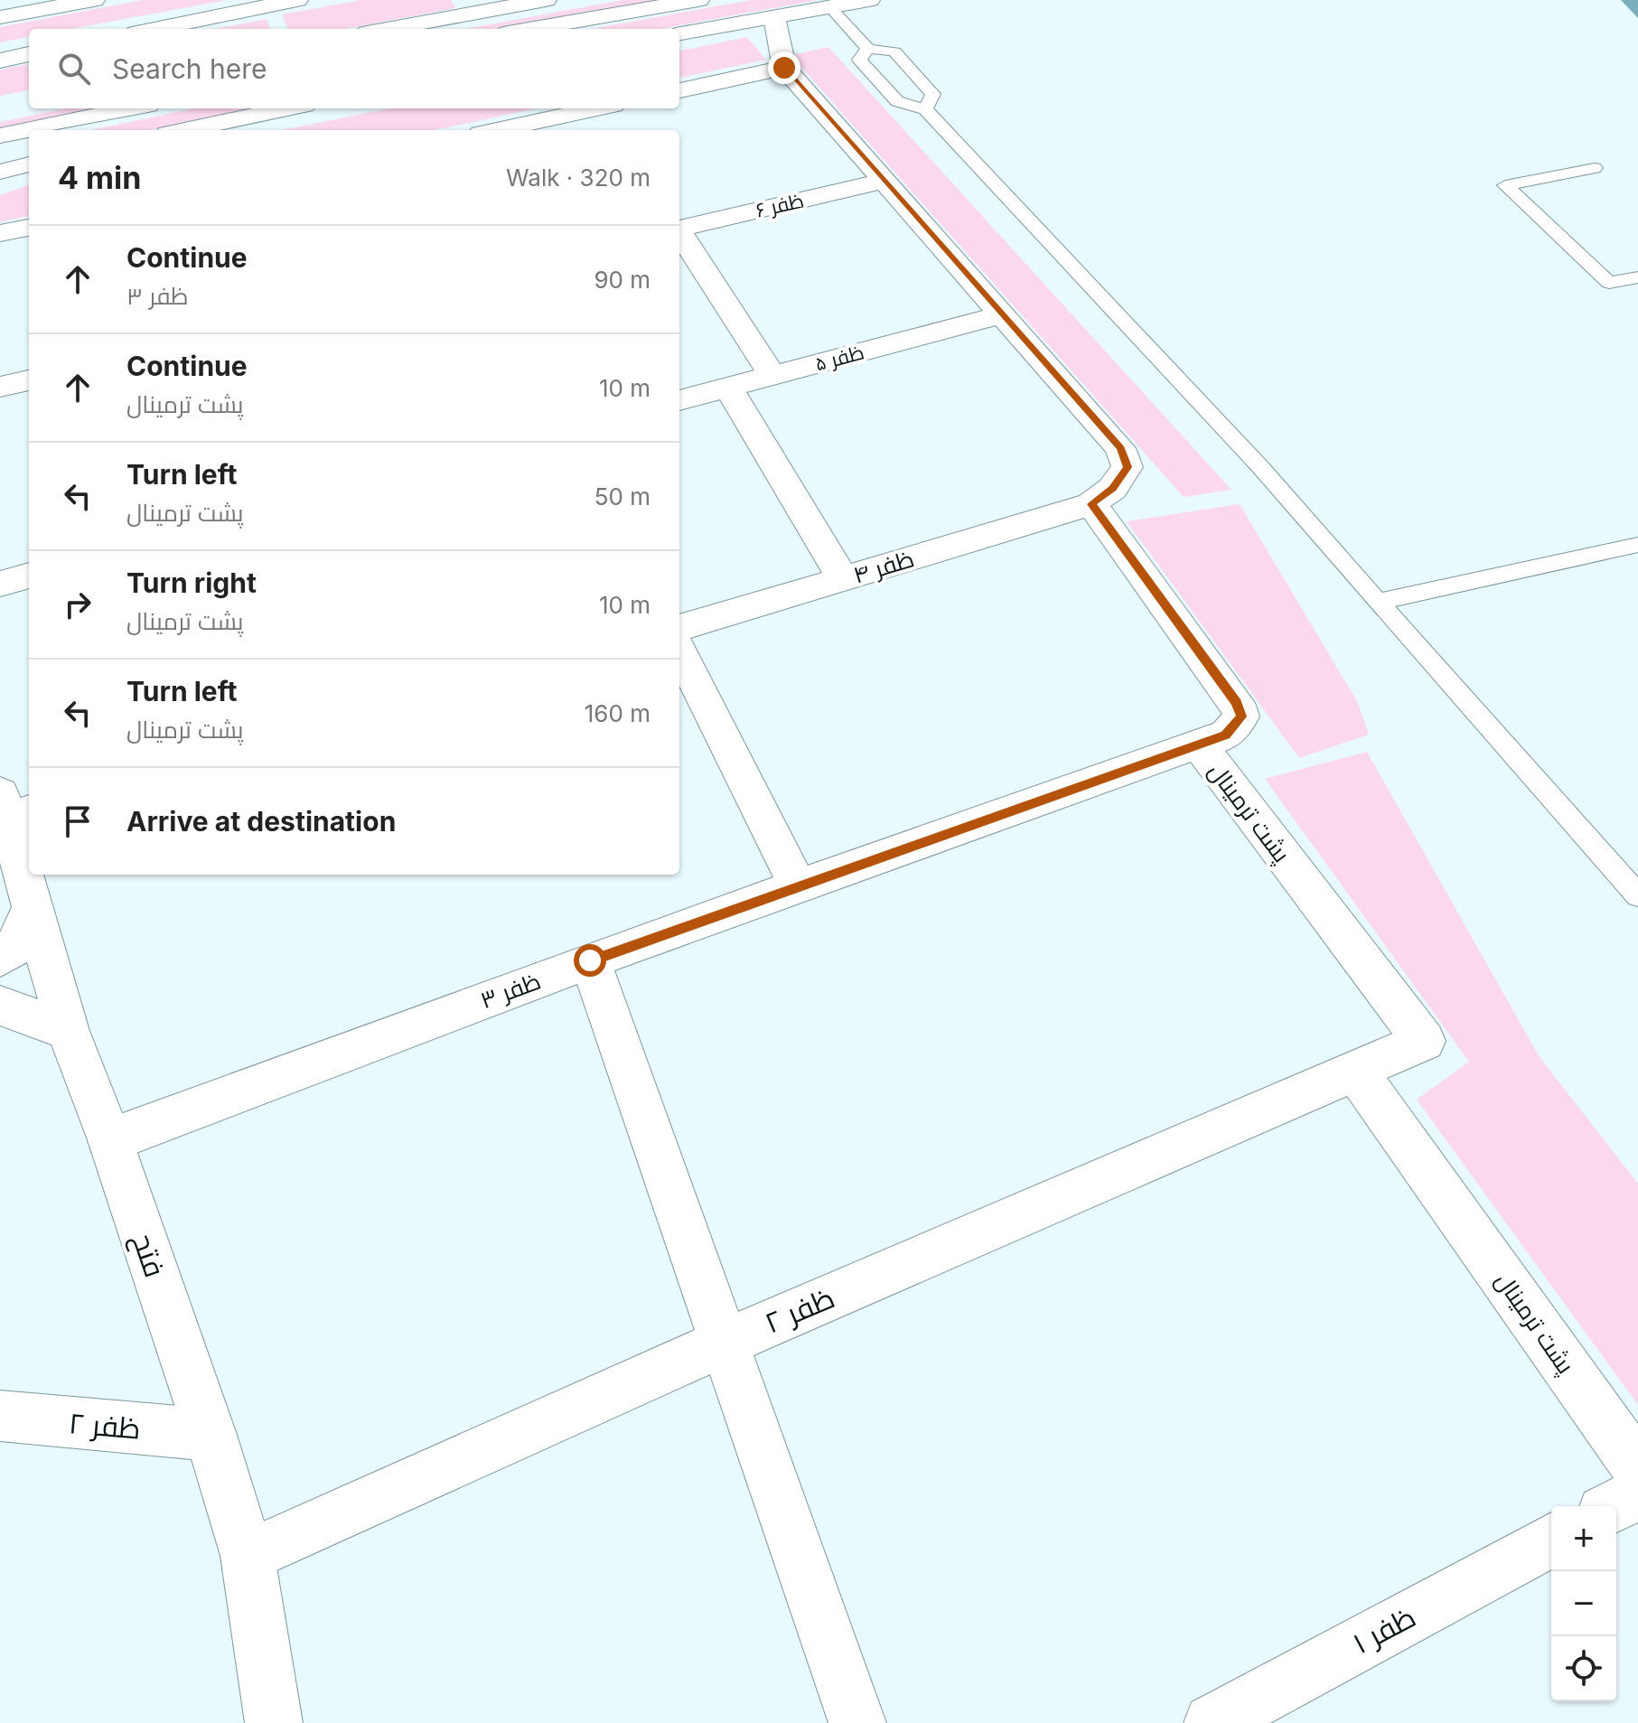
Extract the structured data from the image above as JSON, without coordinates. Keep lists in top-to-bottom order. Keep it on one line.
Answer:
{"streets":{"main road":["ظفر ۶","ظفر ۵","ظفر ۴","پشت ترمینال","ظفر ۳","فتح","ظفر ۲","ظفر ۱"]},"crossings":[["ظفر ۴","پشت ترمینال"],["پشت ترمینال","ظفر ۳"],["پشت ترمینال","ظفر ۲"],["ظفر ۳","فتح"],["فتح","ظفر ۲"]],"page":{"search":"Search here","heading":["4 min","Walk · 320 m"],"list":[["Continue","ظفر ۳","90 m"],["Continue","پشت ترمینال","10 m"],["Turn left","پشت ترمینال","50 m"],["Turn right","پشت ترمینال","10 m"],["Turn left","پشت ترمینال","160 m"],"Arrive at destination"],"map_buttons":["+","−"]}}
